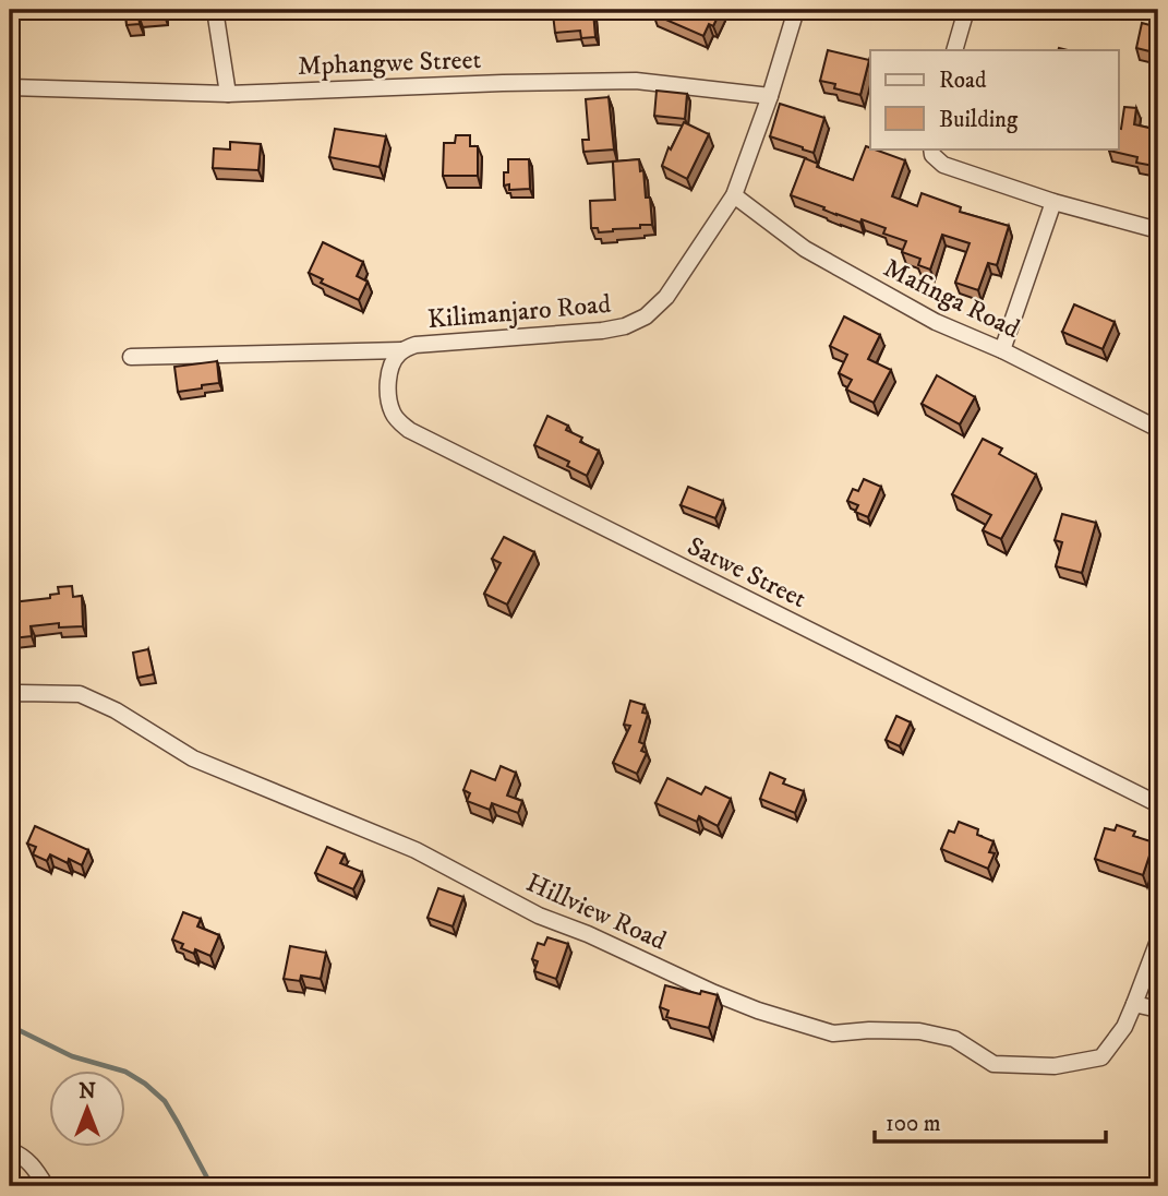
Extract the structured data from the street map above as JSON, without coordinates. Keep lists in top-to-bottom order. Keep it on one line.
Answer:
{"streets":{"street":["Mphangwe Street","Mafinga Road","Kilimanjaro Road","Satwe Street","Hillview Road"]},"crossings":[["Mphangwe Street","Kilimanjaro Road"],["Mafinga Road","Kilimanjaro Road"],["Kilimanjaro Road","Satwe Street"]],"legend":["Road","Building"],"scale_bar":"100 m","north":"top"}
